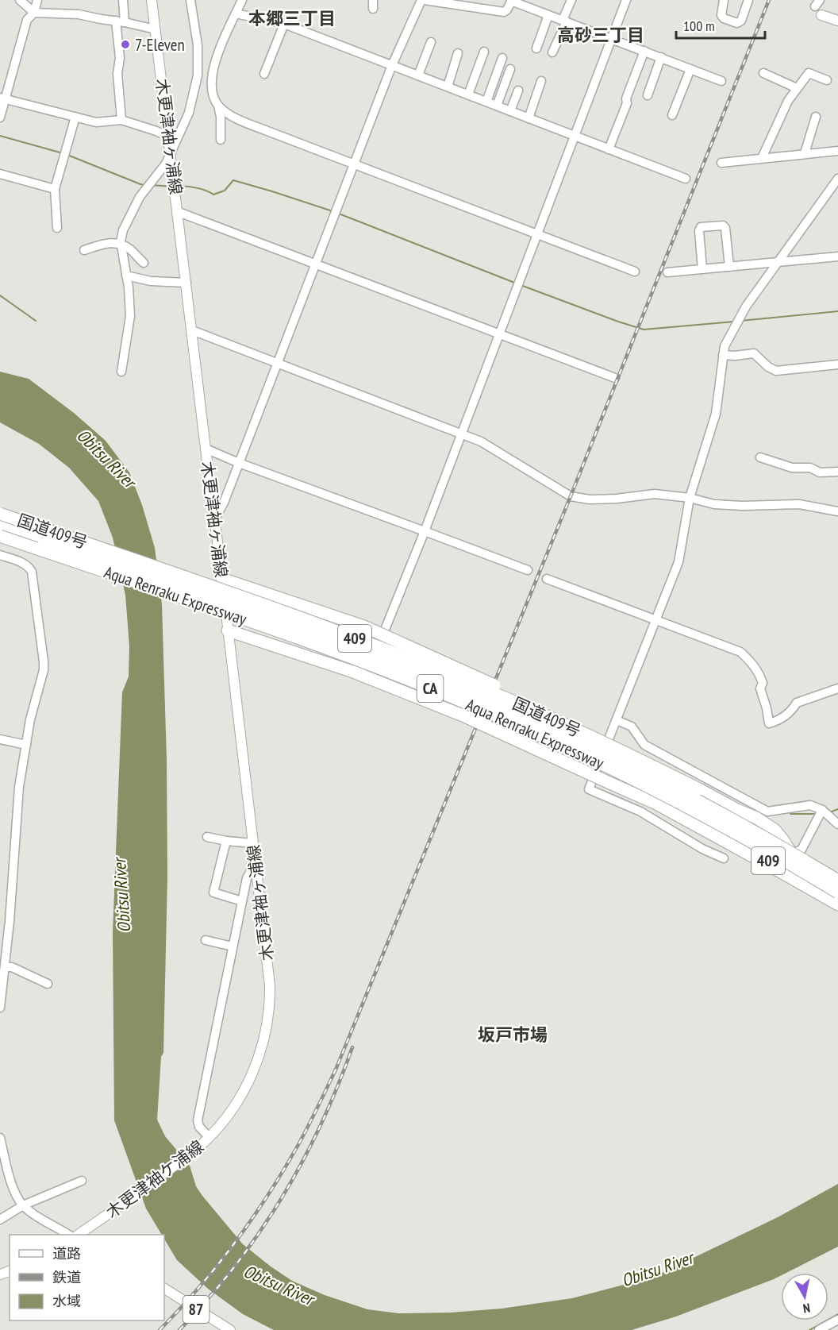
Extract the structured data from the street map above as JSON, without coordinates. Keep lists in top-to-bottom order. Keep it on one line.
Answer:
{"streets":{"highway":["国道409号","Aqua Renraku Expressway","409","CA"],"main road":["木更津袖ヶ浦線","木更津袖ケ浦線","87"]},"crossings":[["木更津袖ヶ浦線","木更津袖ケ浦線"]],"districts":["本郷三丁目","高砂三丁目","坂戸市場"],"water":["Obitsu River"],"places":["7-Eleven"],"legend":["道路","鉄道","水域"],"scale_bar":"100 m","north":"bottom"}
